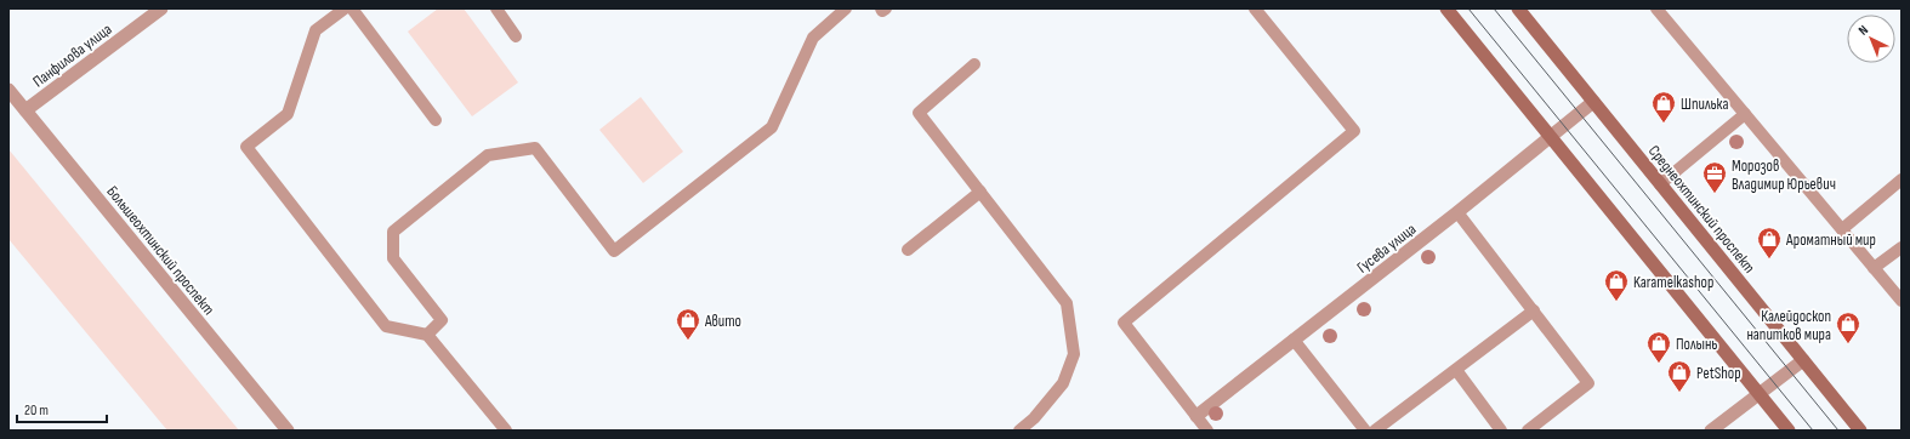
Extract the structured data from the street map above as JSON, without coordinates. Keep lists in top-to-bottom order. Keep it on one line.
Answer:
{"streets":{"main road":["Среднеохтинский проспект"],"street":["Панфилова улица","Гусева улица","Большеохтинский проспект"]},"crossings":[["Панфилова улица","Большеохтинский проспект"],["Среднеохтинский проспект","Гусева улица"]],"places":{"shop":["Шпилька","Ароматный мир","Karamelkashop","Авито","Калейдоскоп напитков мира","Полынь","PetShop"],"office":["Морозов Владимир Юрьевич"]},"scale_bar":"20 m","north":"top left"}
